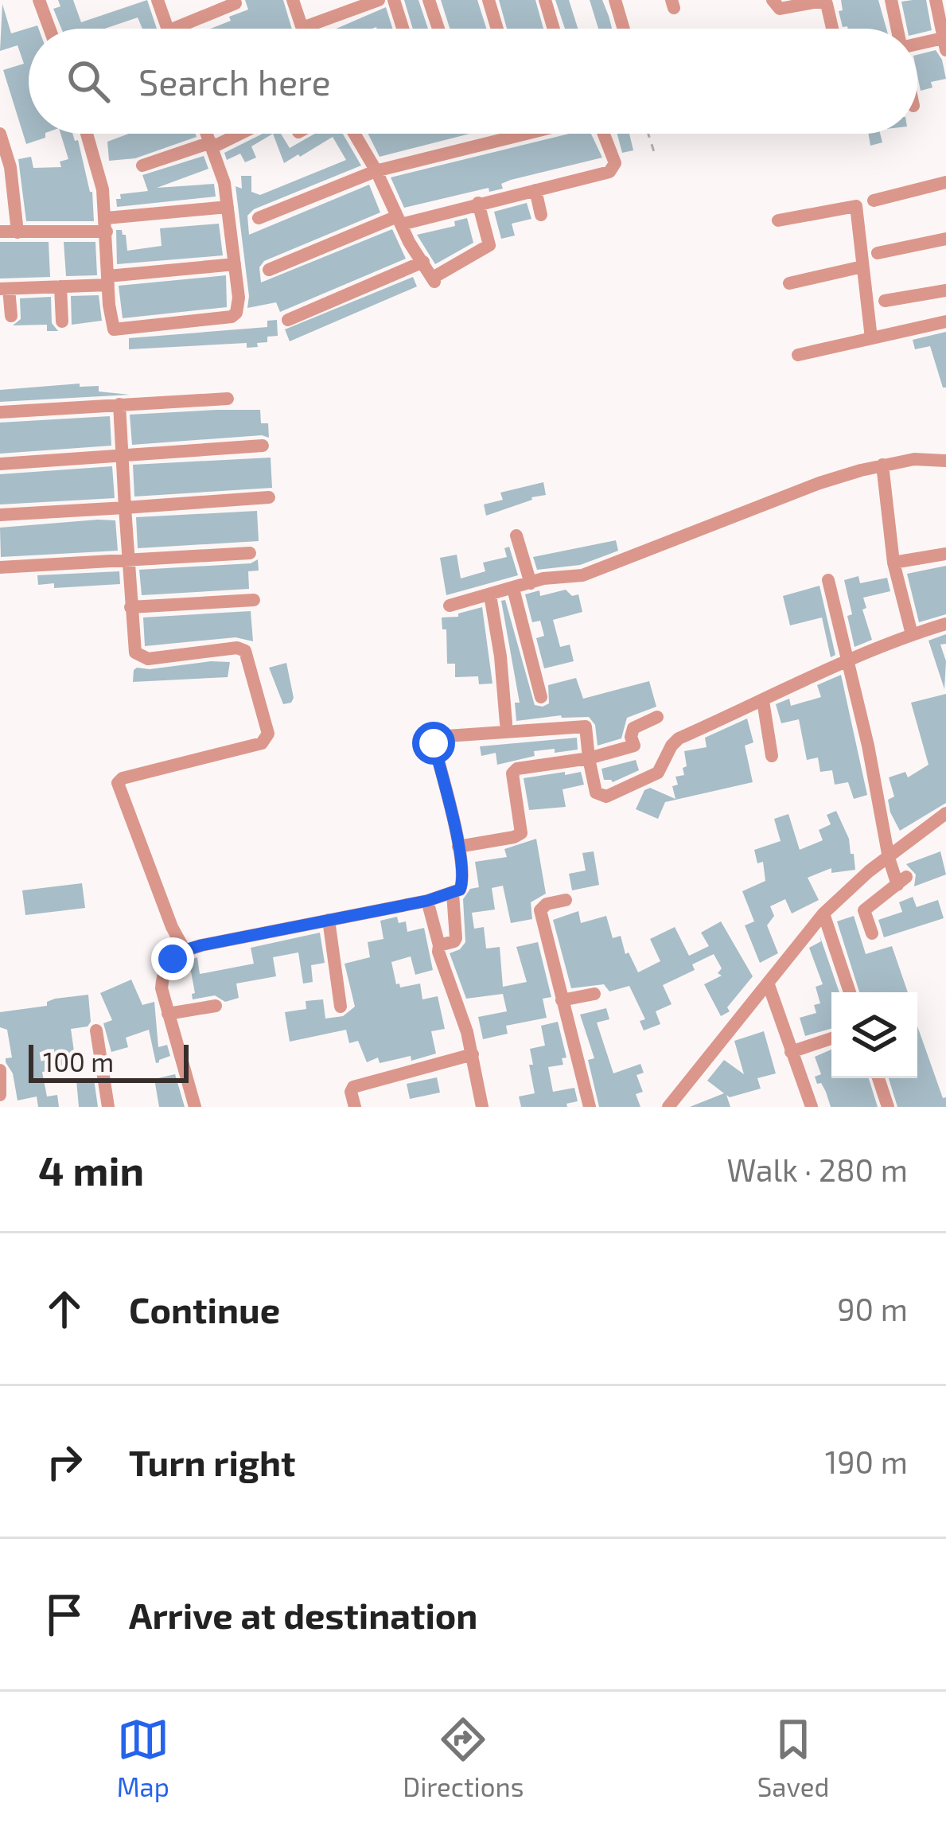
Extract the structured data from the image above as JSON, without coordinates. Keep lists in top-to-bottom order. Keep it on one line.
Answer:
{"scale_bar":"100 m","page":{"search":"Search here","scale":"100 m","heading":["4 min","Walk · 280 m"],"list":[["Continue","90 m"],["Turn right","190 m"],"Arrive at destination"],"nav":["Map","Directions","Saved"]}}
